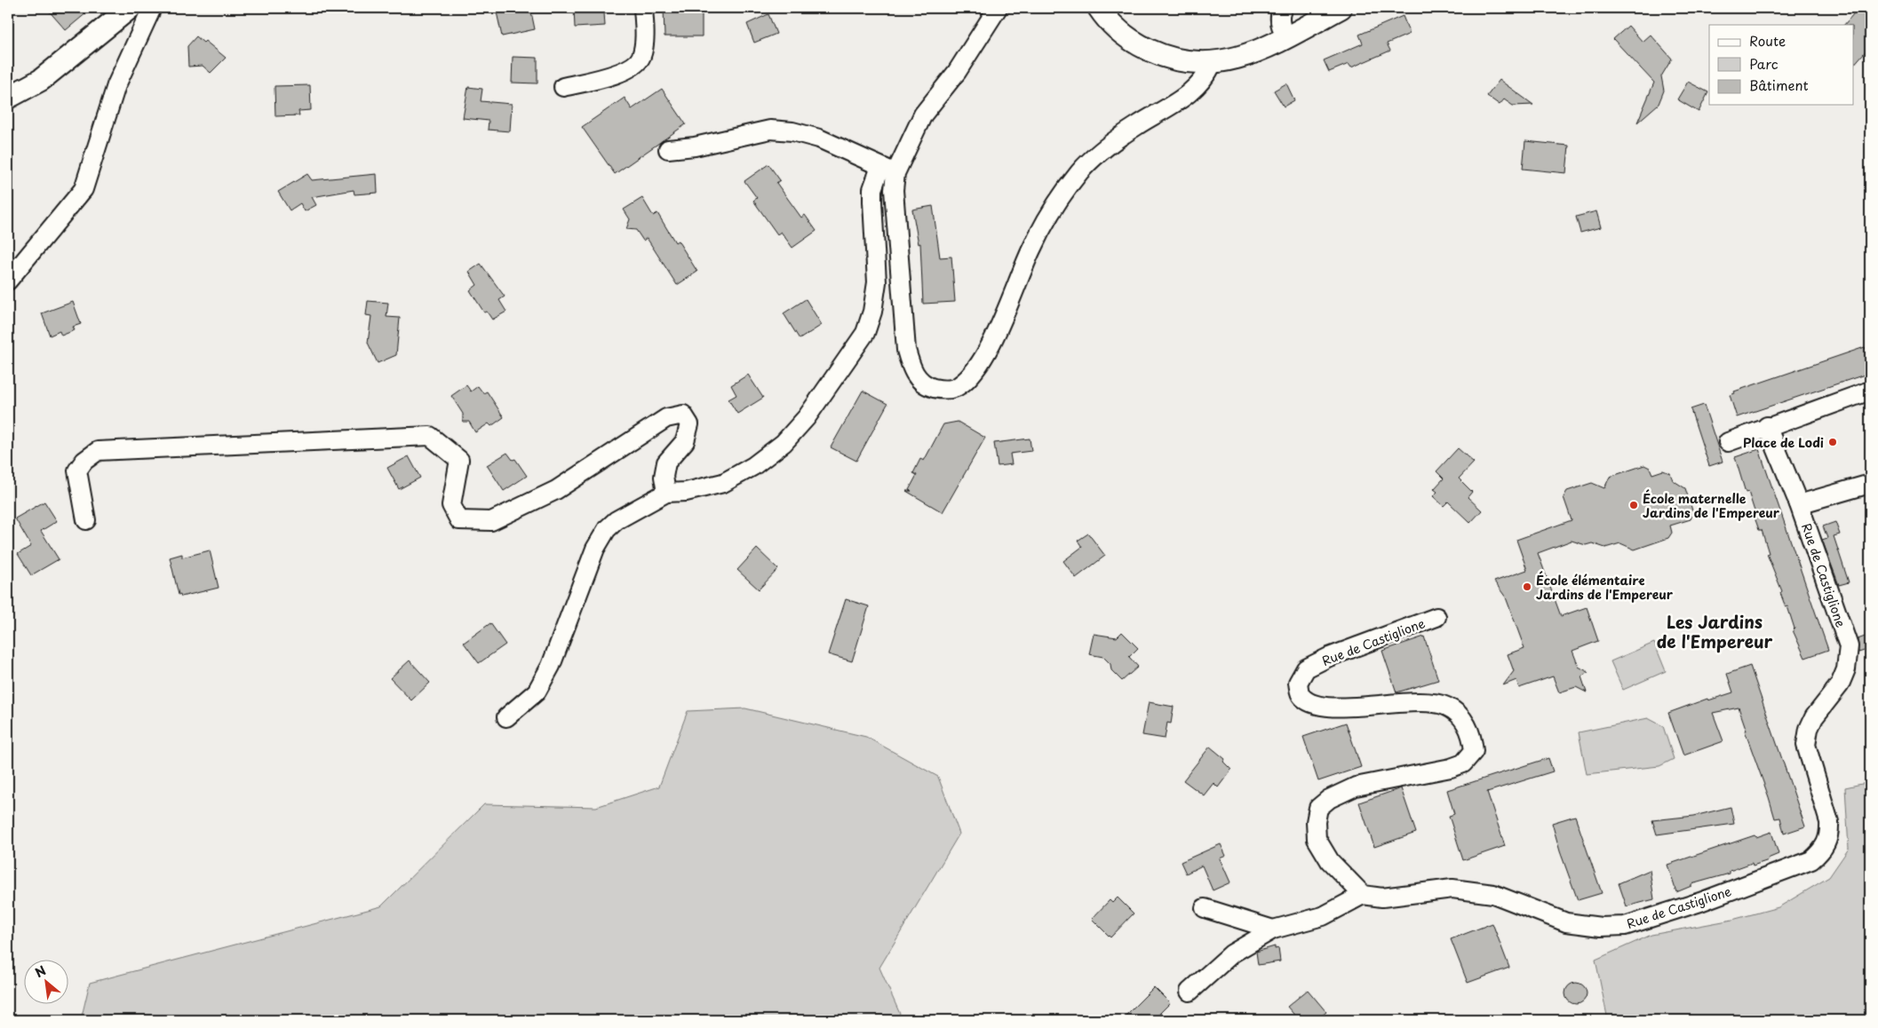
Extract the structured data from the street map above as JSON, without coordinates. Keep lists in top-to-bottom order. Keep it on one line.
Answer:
{"streets":{"street":["Rue de Castiglione"]},"districts":["Les Jardins de l'Empereur"],"places":["Place de Lodi","École maternelle Jardins de l'Empereur","École élémentaire Jardins de l'Empereur"],"legend":["Route","Parc","Bâtiment"],"north":"top left"}
